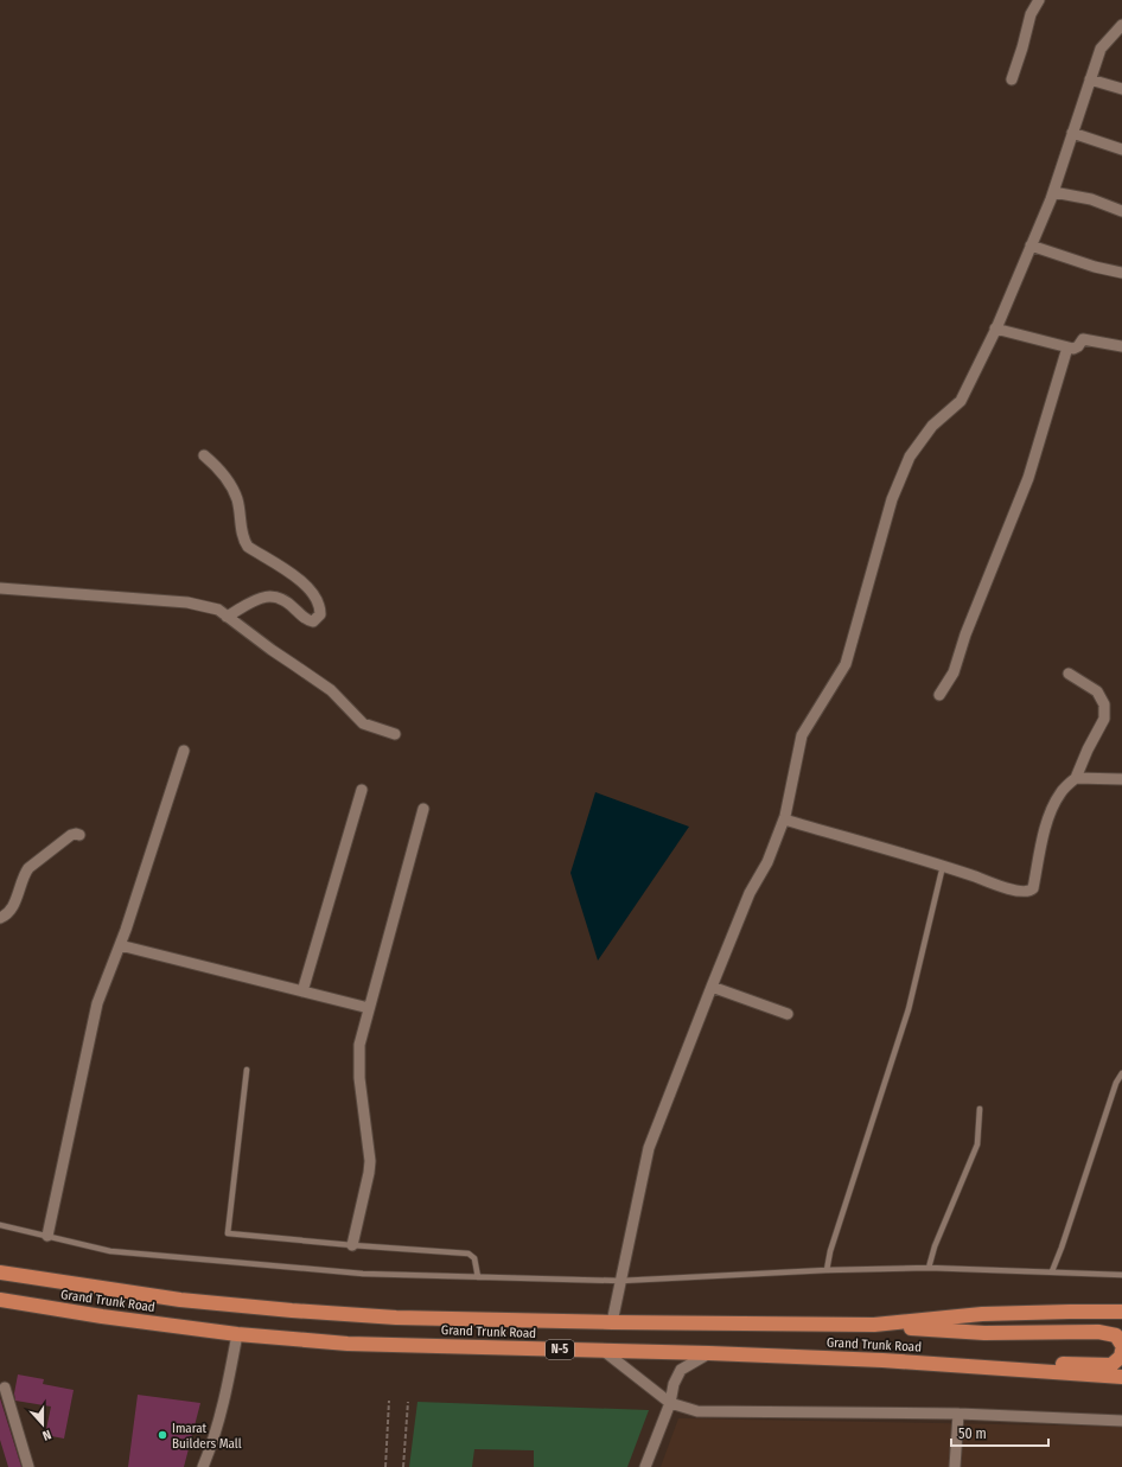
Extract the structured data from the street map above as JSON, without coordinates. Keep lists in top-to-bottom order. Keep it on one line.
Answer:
{"streets":{"highway":["Grand Trunk Road","N-5"]},"places":["Imarat Builders Mall"],"scale_bar":"50 m","north":"bottom"}
